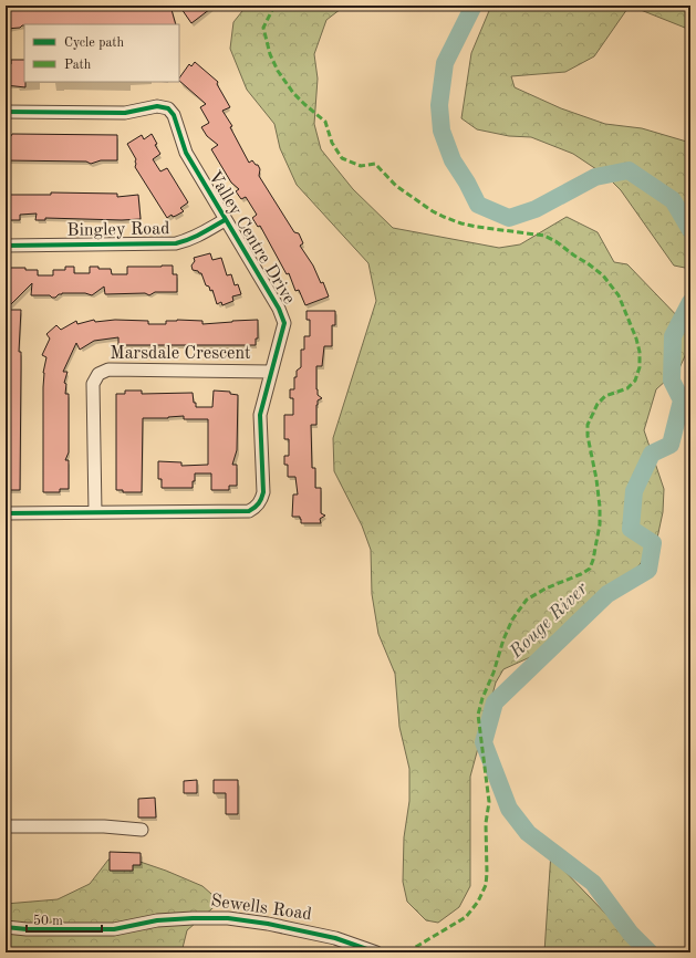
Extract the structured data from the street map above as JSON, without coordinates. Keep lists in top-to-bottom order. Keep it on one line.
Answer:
{"streets":{"street":["Bingley Road","Valley Centre Drive","Marsdale Crescent","Sewells Road"]},"crossings":[["Bingley Road","Valley Centre Drive"],["Valley Centre Drive","Marsdale Crescent"]],"water":["Rouge River"],"legend":["Cycle path","Path"],"scale_bar":"50 m"}
